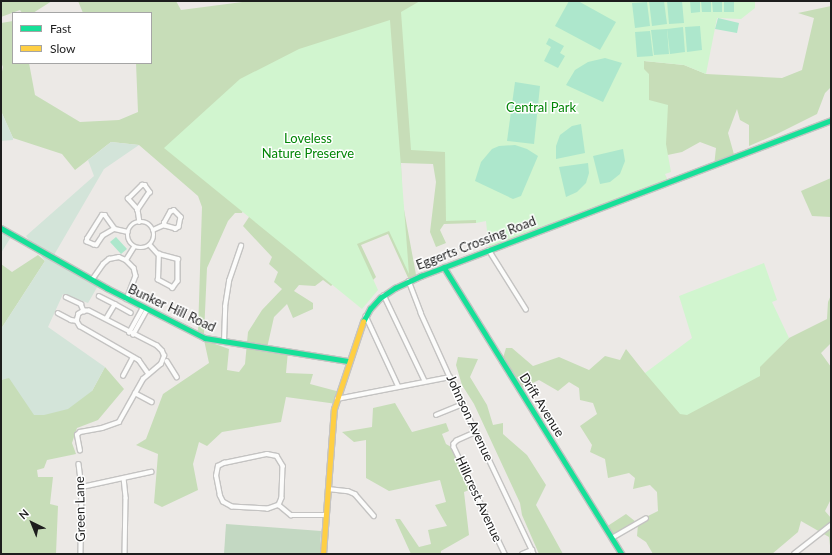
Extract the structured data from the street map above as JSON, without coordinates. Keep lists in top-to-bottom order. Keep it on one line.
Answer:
{"streets":{"street":["Eggerts Crossing Road","Bunker Hill Road","Drift Avenue","Johnson Avenue","Hillcrest Avenue","Green Lane"]},"crossings":[["Eggerts Crossing Road","Bunker Hill Road"],["Eggerts Crossing Road","Drift Avenue"],["Eggerts Crossing Road","Johnson Avenue"],["Johnson Avenue","Hillcrest Avenue"]],"parks":["Central Park","Loveless Nature Preserve"],"legend":["Fast","Slow"],"north":"top left"}
